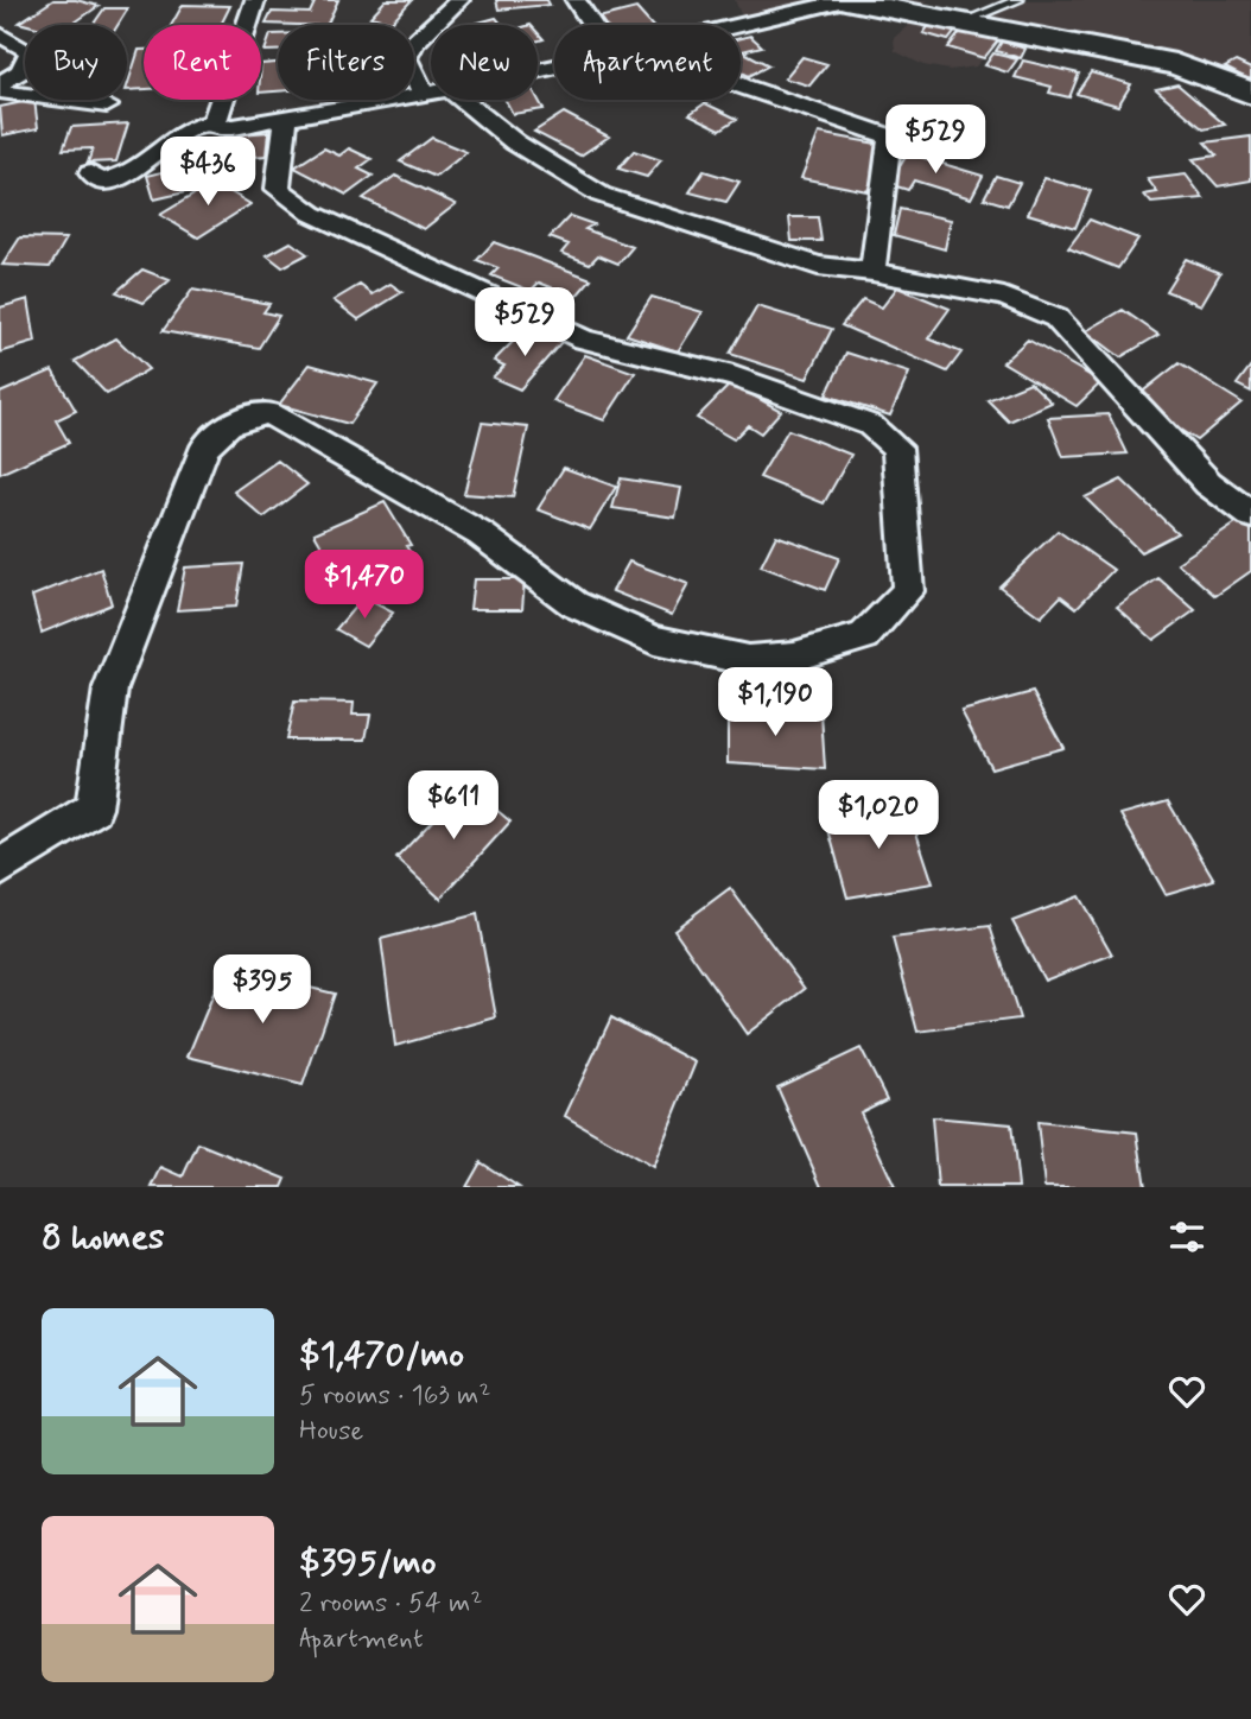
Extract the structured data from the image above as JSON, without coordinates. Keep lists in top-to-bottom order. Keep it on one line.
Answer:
{"page":{"chip":["Buy","Rent","Filters","New","Apartment"],"price":["$529","$436","$529","$1,470","$1,190","$611","$1,020","$395"],"heading":"8 homes","list":[{"name":"$1,470/mo","note":"5 rooms · 163 m² · House"},{"name":"$395/mo","note":"2 rooms · 54 m² · Apartment"}]}}
